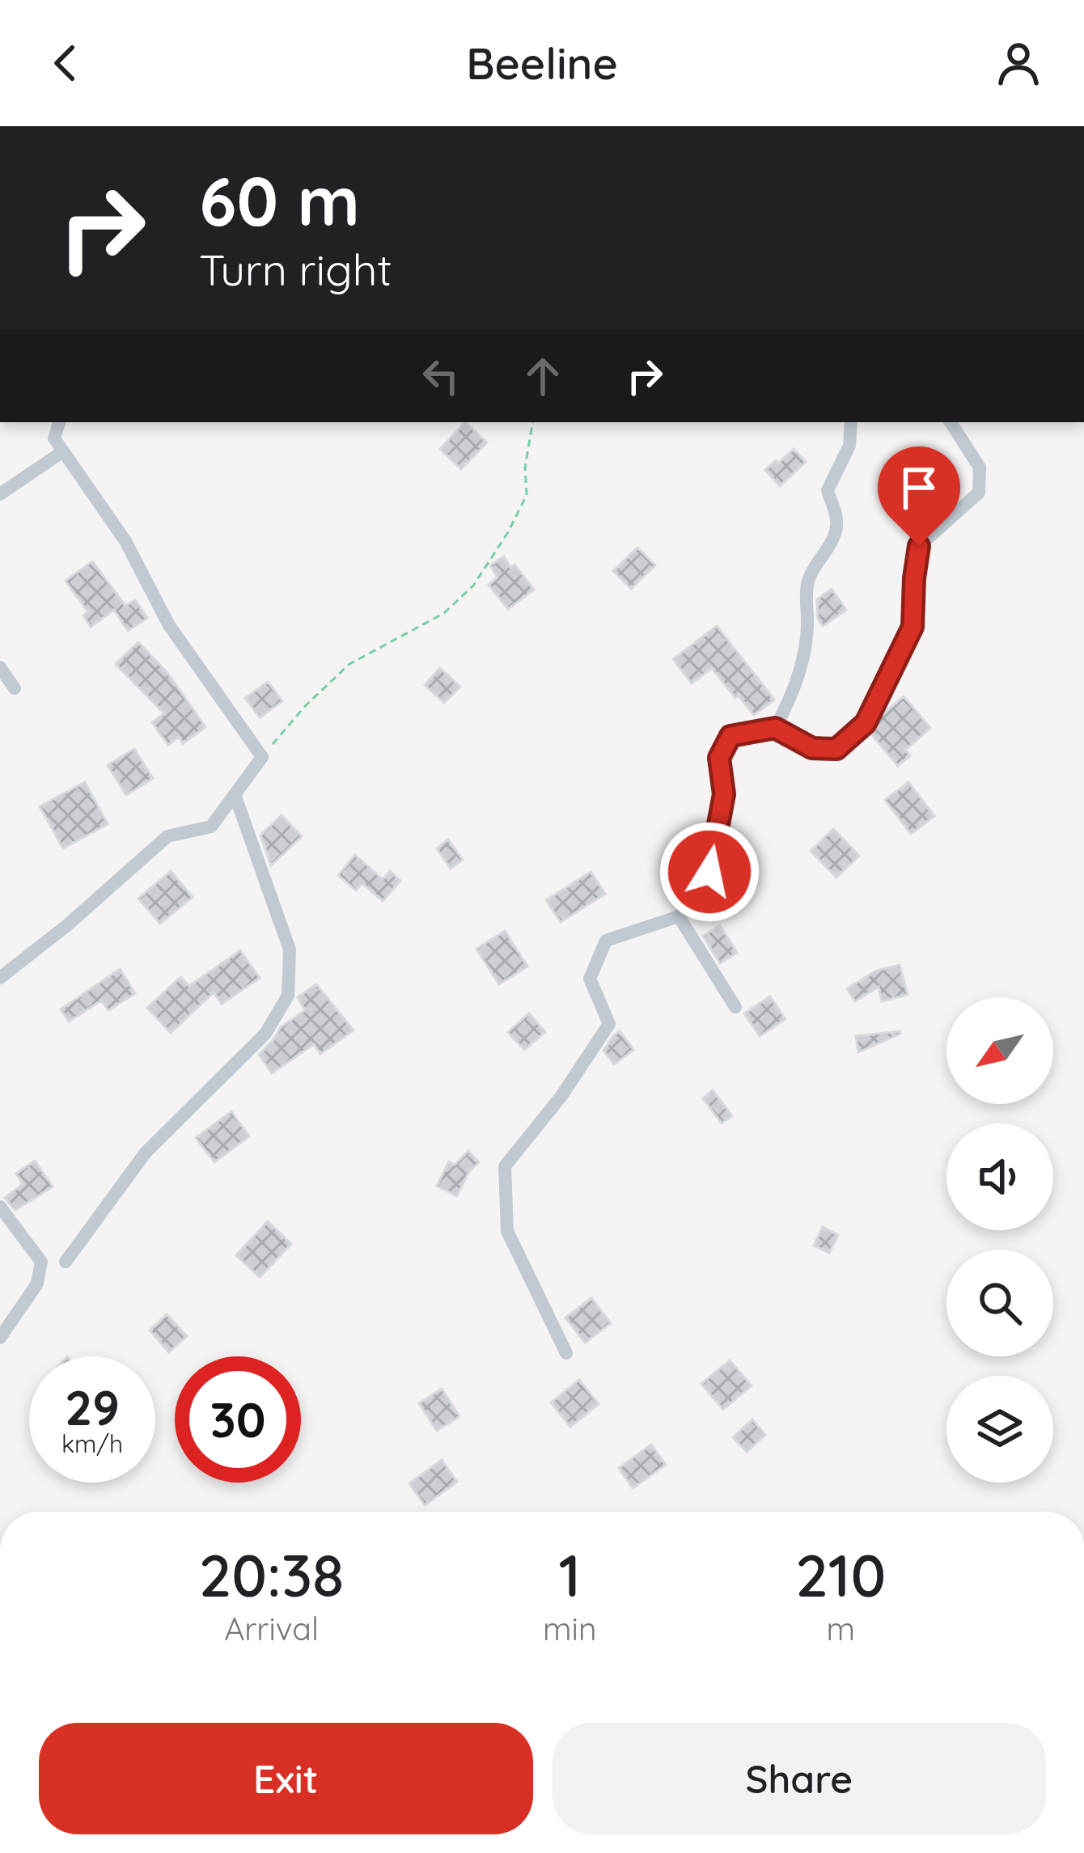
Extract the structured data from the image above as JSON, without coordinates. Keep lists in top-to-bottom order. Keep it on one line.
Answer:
{"north":"bottom left","page":{"header":"Beeline","turn":["60 m","Turn right"],"speed":"29 km/h","limit":"30","eta":["20:38","Arrival","1","min","210","m"],"buttons":["Exit","Share"]}}
